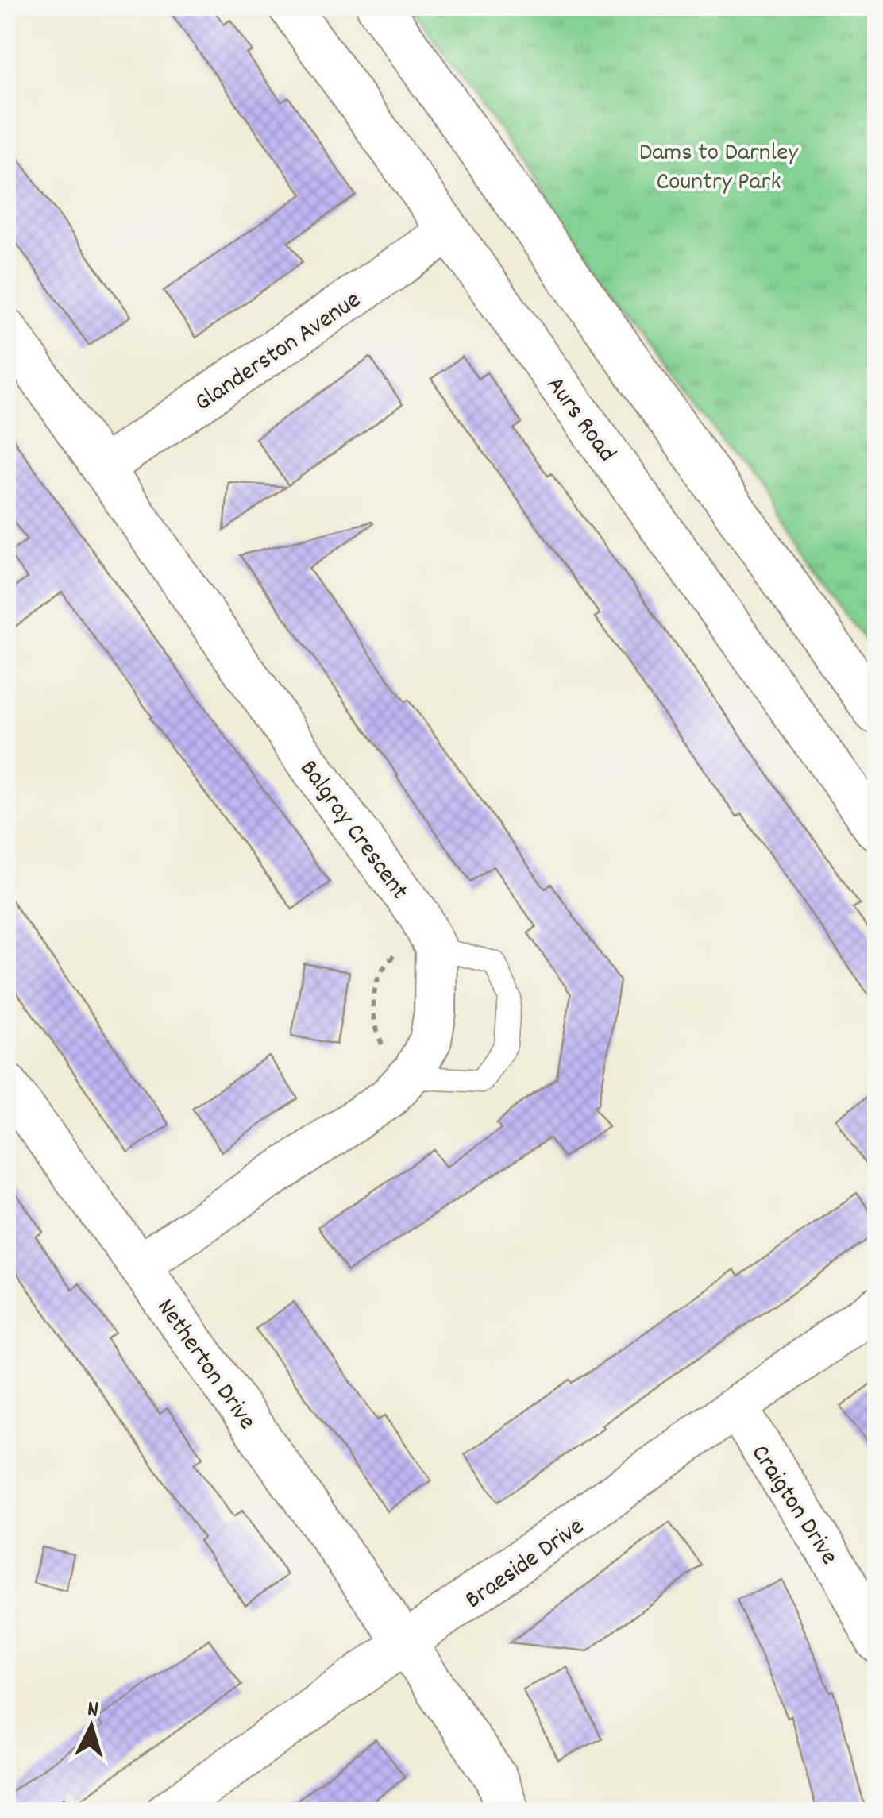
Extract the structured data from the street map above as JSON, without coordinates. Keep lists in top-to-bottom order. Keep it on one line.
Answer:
{"streets":{"street":["Glanderston Avenue","Aurs Road","Balgray Crescent","Netherton Drive","Craigton Drive","Braeside Drive"]},"crossings":[["Glanderston Avenue","Aurs Road"],["Glanderston Avenue","Balgray Crescent"],["Netherton Drive","Braeside Drive"],["Craigton Drive","Braeside Drive"]],"parks":["Dams to Darnley Country Park"],"north":"top"}
